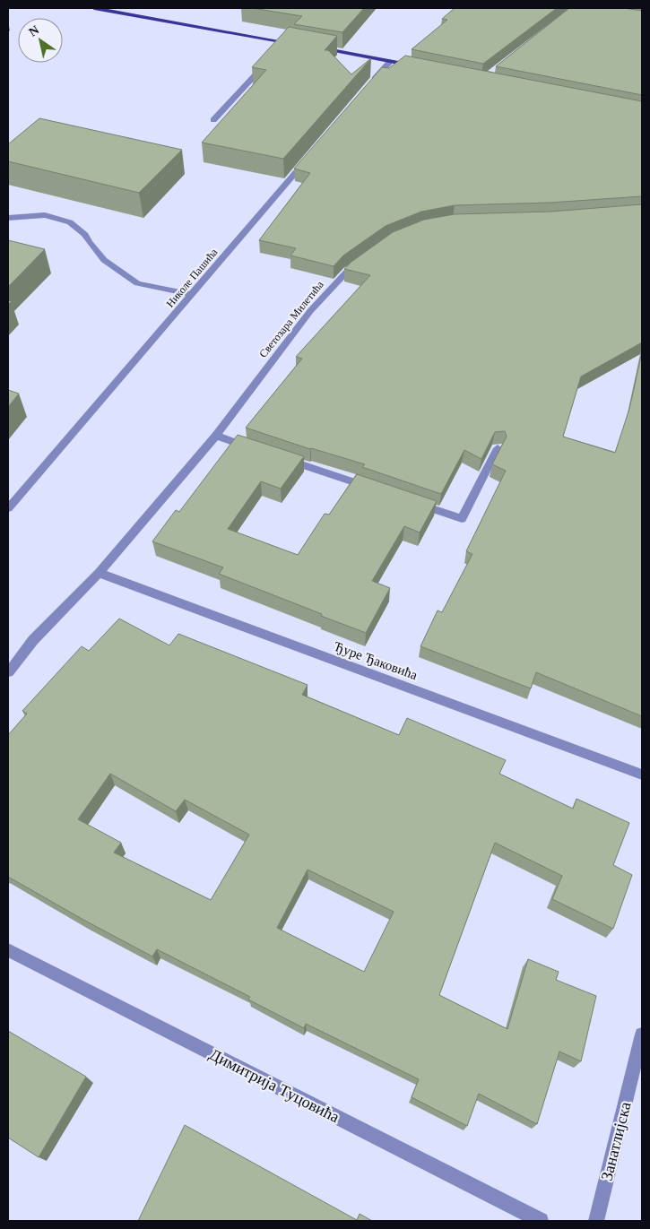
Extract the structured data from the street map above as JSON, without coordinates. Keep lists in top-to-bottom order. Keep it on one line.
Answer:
{"streets":{"street":["Николе Пашића","Светозара Милетића","Ђуре Ђаковића","Димитрија Туцовића","Занатлијска"]},"crossings":[["Светозара Милетића","Ђуре Ђаковића"]],"north":"top left"}
